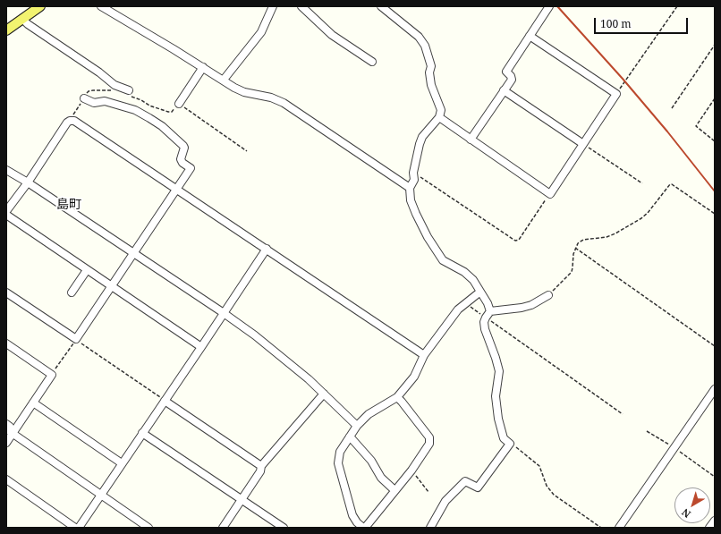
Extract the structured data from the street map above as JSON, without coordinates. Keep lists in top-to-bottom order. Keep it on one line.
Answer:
{"districts":["島町"],"scale_bar":"100 m","north":"bottom left"}
